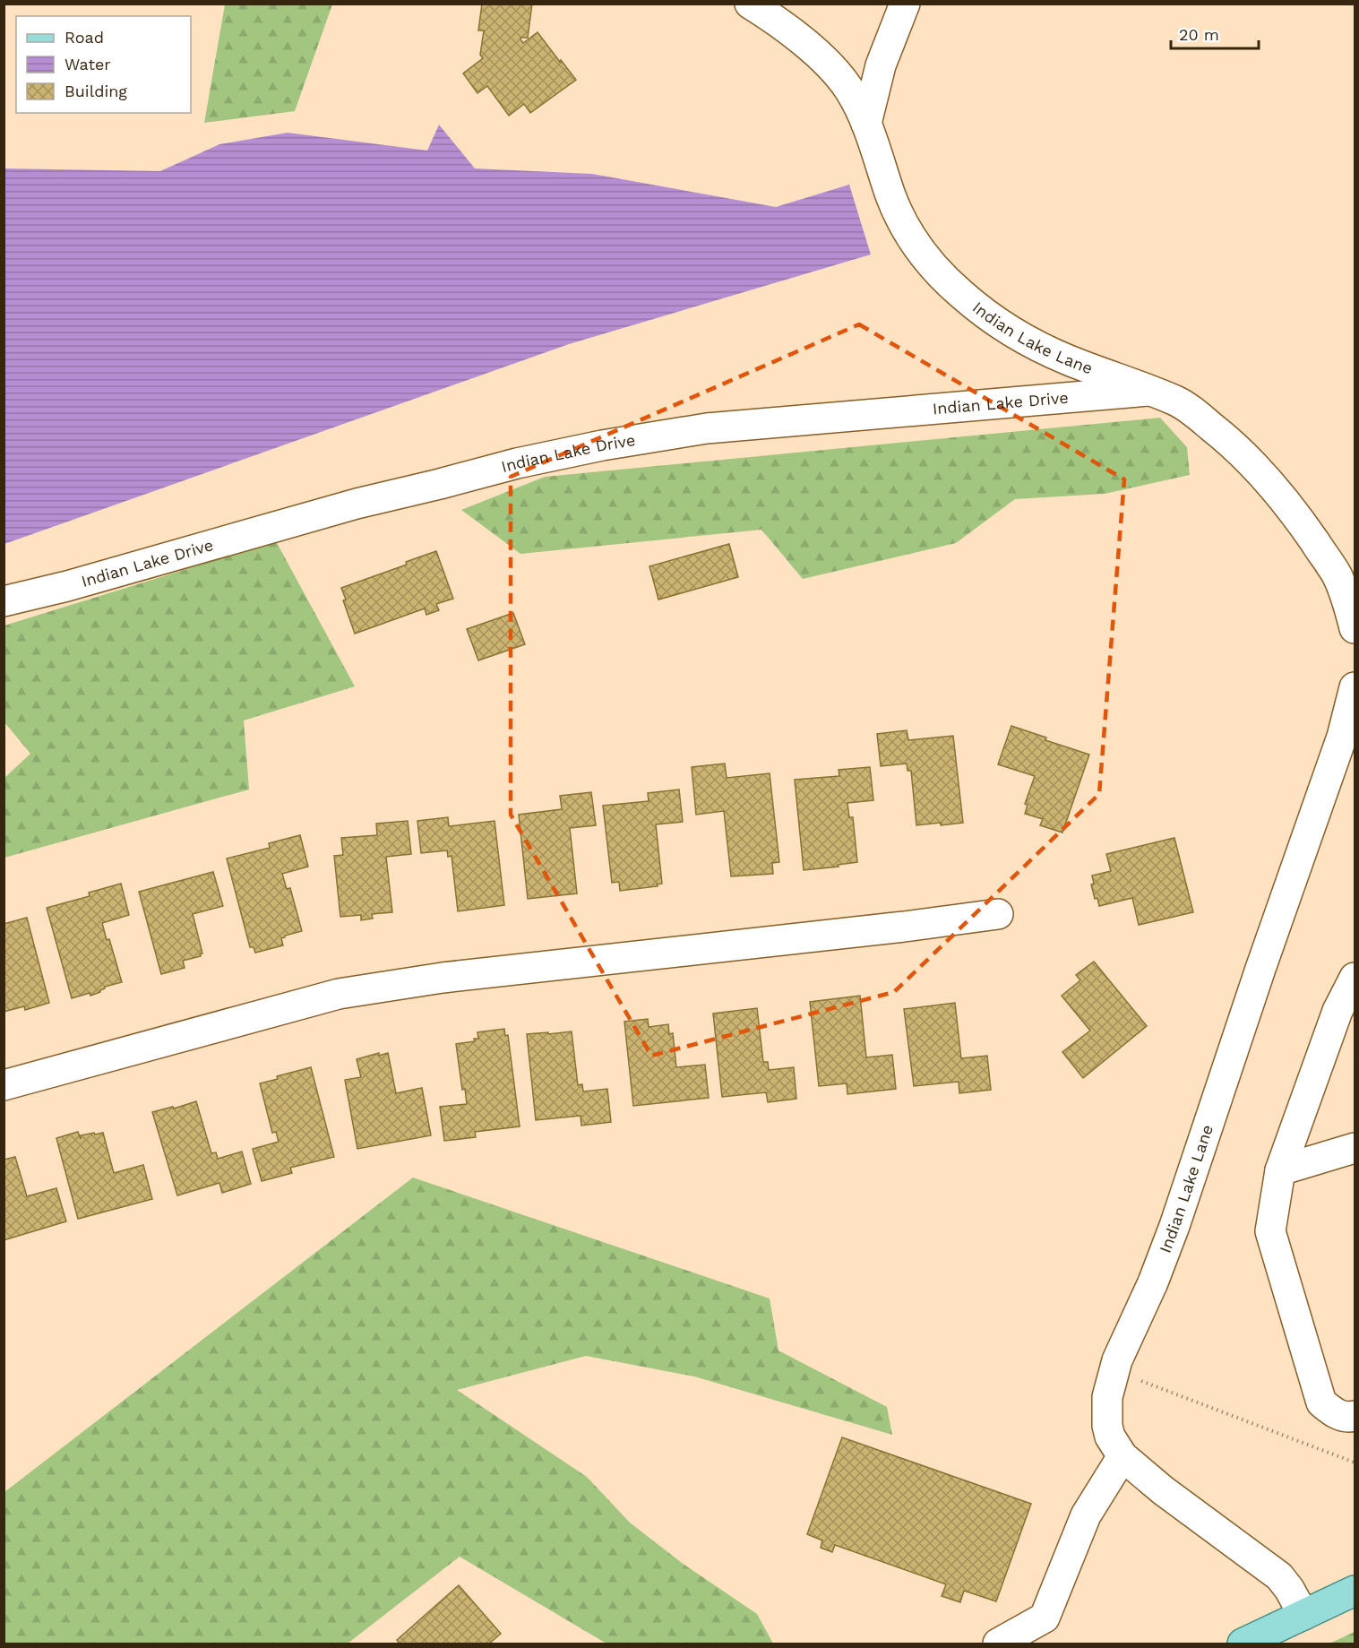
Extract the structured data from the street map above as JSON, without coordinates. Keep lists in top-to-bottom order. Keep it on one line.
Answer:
{"streets":{"street":["Indian Lake Lane","Indian Lake Drive"]},"crossings":[["Indian Lake Lane","Indian Lake Drive"]],"legend":["Road","Water","Building"],"scale_bar":"20 m"}
